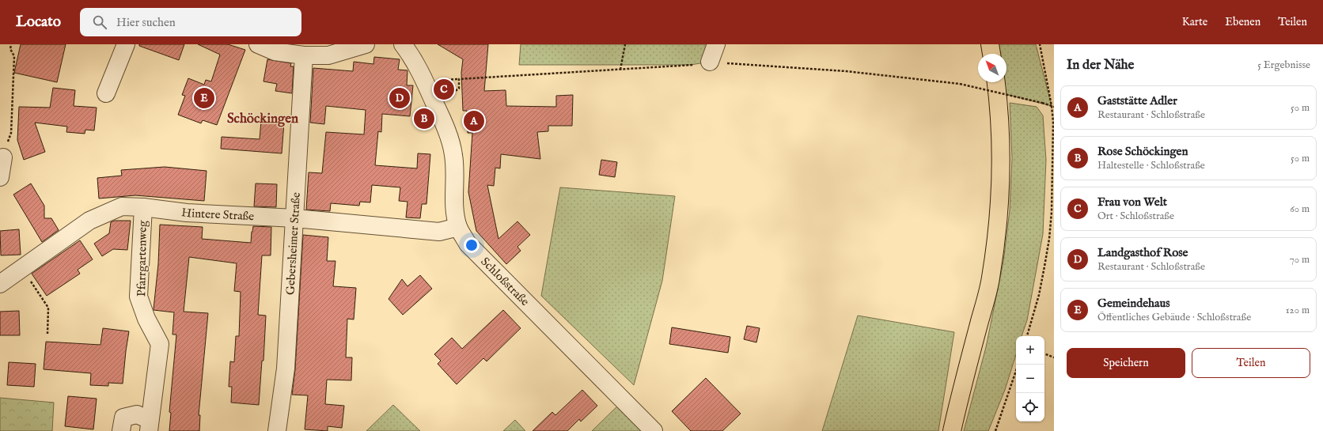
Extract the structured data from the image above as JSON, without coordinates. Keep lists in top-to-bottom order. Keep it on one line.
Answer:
{"streets":{"street":["Hintere Straße","Gebersheimer Straße","Pfarrgartenweg","Schloßstraße"]},"crossings":[["Hintere Straße","Gebersheimer Straße"],["Hintere Straße","Pfarrgartenweg"],["Hintere Straße","Schloßstraße"]],"districts":["Schöckingen"],"north":"top left","page":{"header":"Locato","search":"Hier suchen","nav":["Karte","Ebenen","Teilen"],"heading":["In der Nähe","5 Ergebnisse"],"pins":["C","D","E","B","A"],"list":[{"mark":"A","name":"Gaststätte Adler","note":"Restaurant · Schloßstraße","value":"50 m"},{"mark":"B","name":"Rose Schöckingen","note":"Haltestelle · Schloßstraße","value":"50 m"},{"mark":"C","name":"Frau von Welt","note":"Ort · Schloßstraße","value":"60 m"},{"mark":"D","name":"Landgasthof Rose","note":"Restaurant · Schloßstraße","value":"70 m"},{"mark":"E","name":"Gemeindehaus","note":"Öffentliches Gebäude · Schloßstraße","value":"120 m"}],"map_buttons":["+","−"],"buttons":["Speichern","Teilen"]}}
